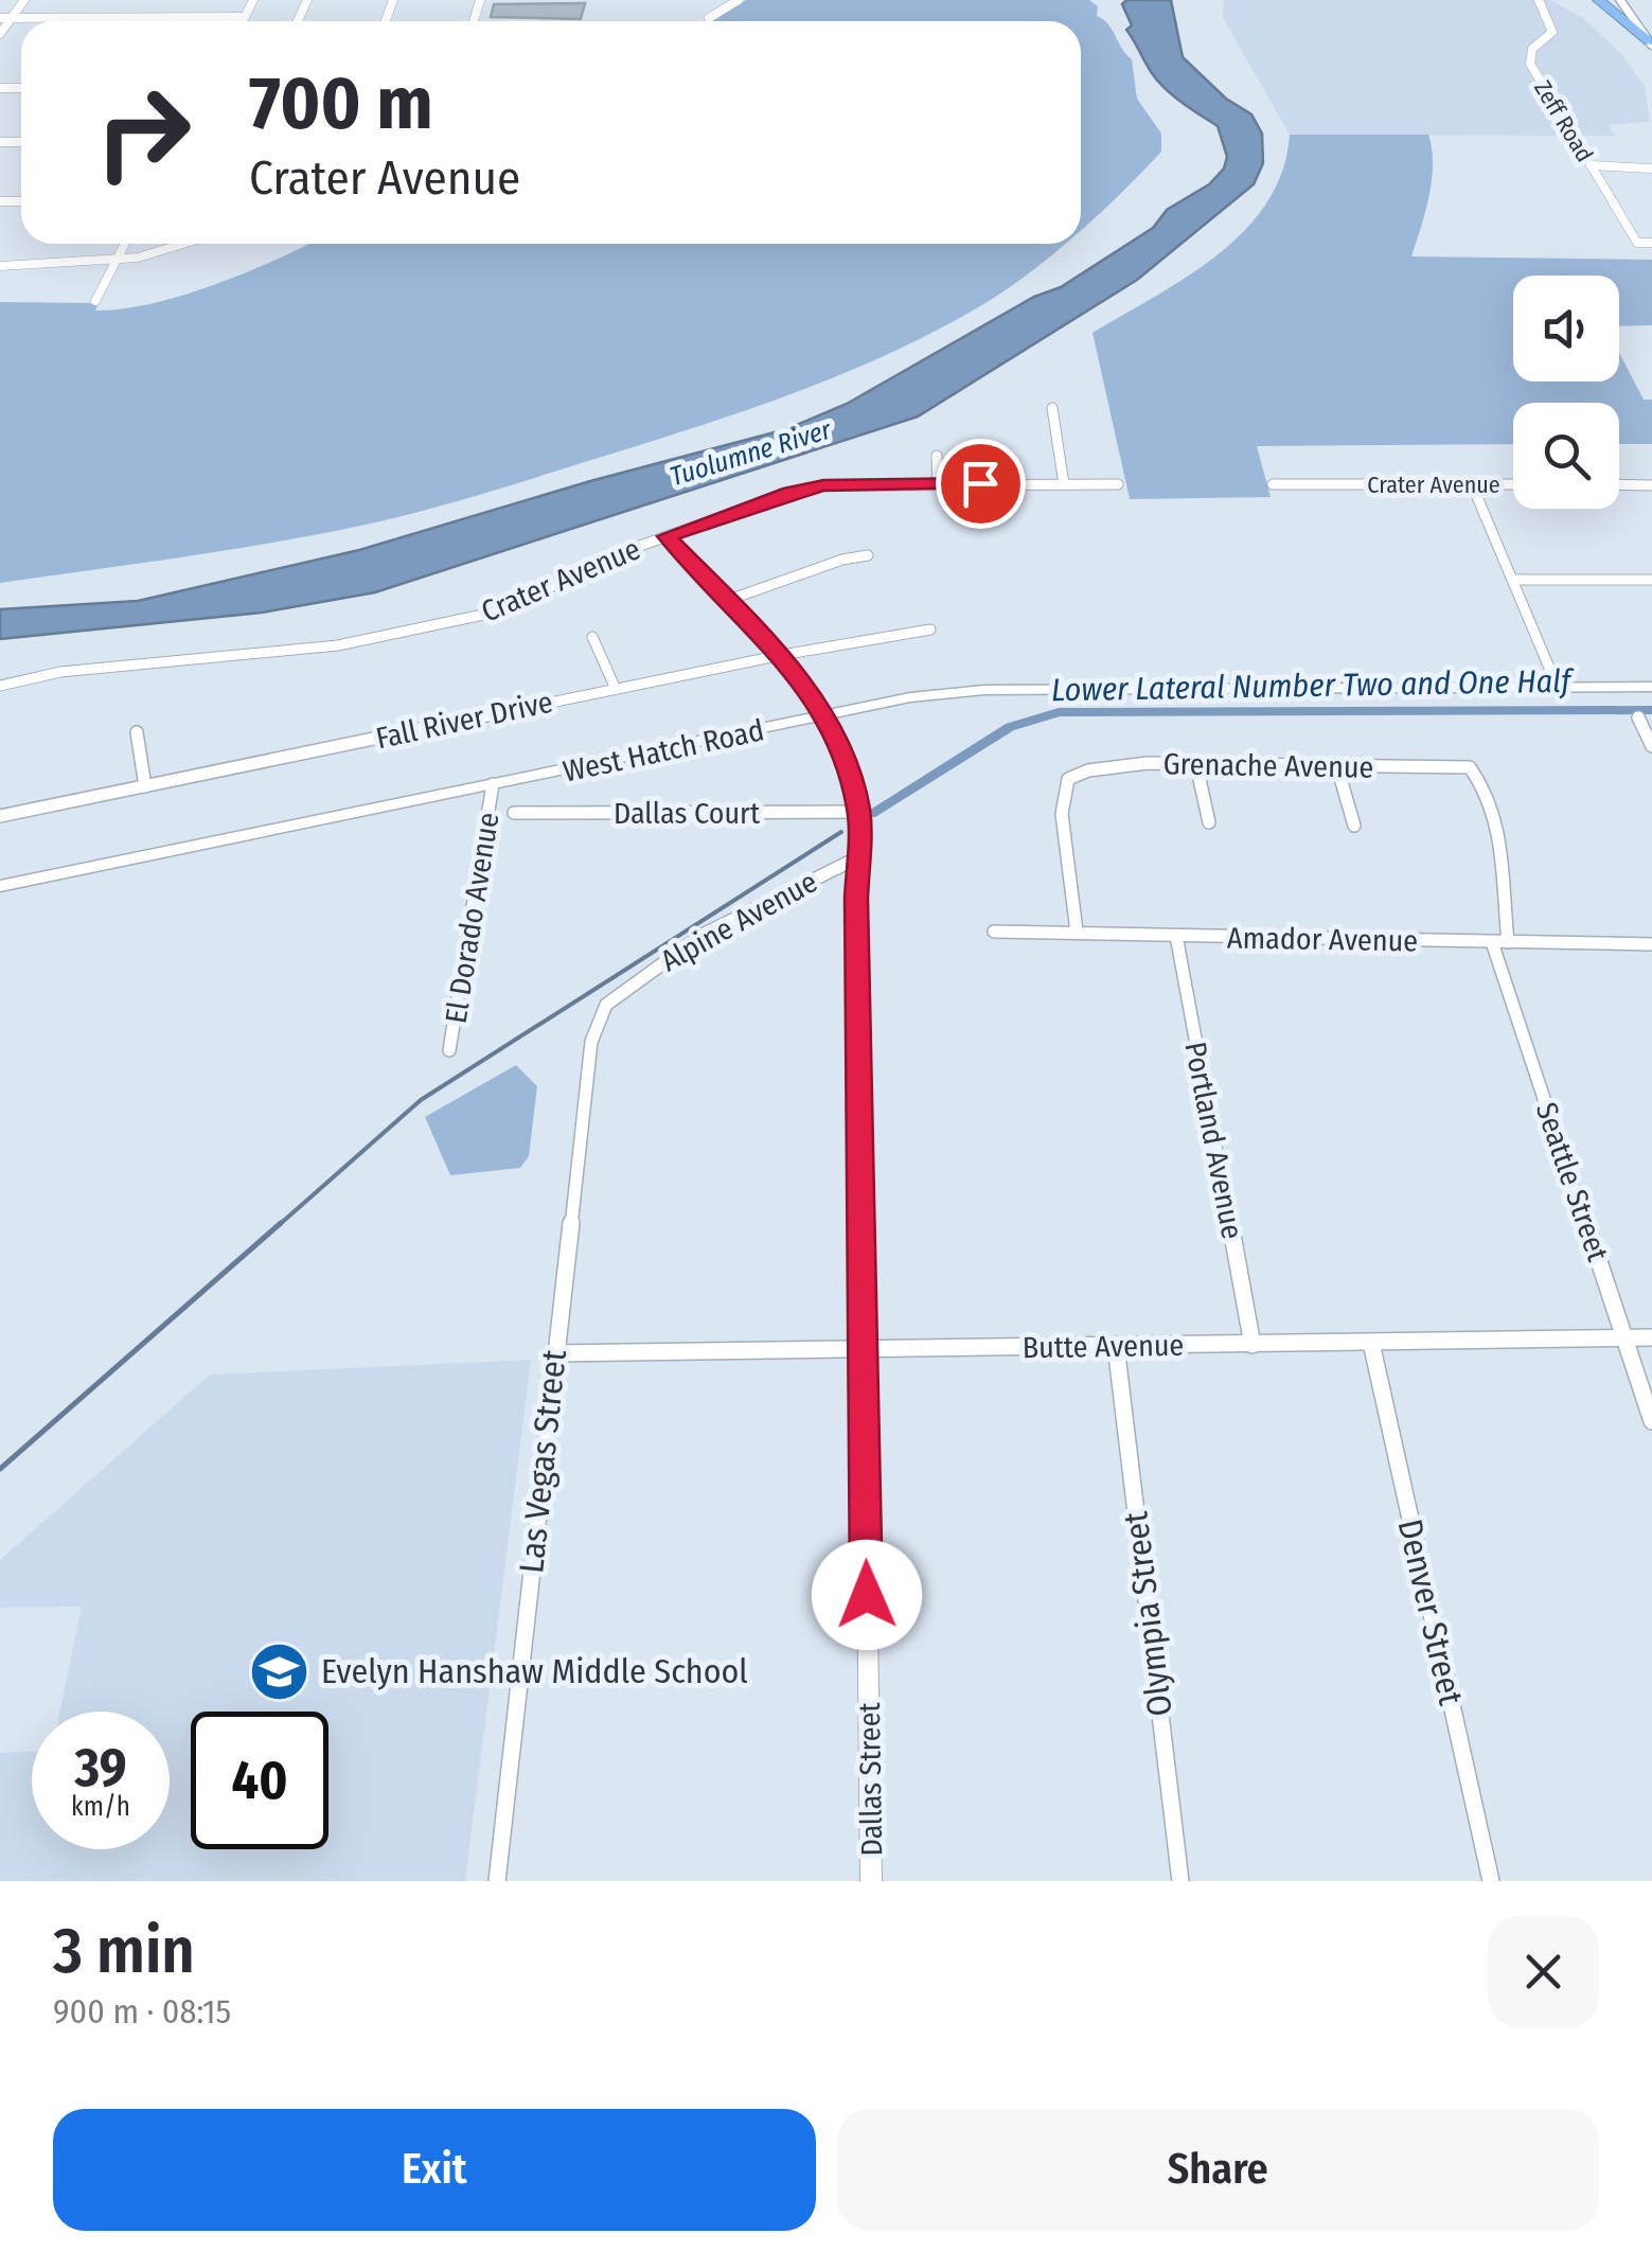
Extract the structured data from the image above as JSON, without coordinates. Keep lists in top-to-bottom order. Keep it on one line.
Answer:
{"streets":{"main road":["West Hatch Road"],"street":["Zeff Road","Crater Avenue","Fall River Drive","Grenache Avenue","Dallas Court","El Dorado Avenue","Alpine Avenue","Amador Avenue","Portland Avenue","Seattle Street","Butte Avenue","Las Vegas Street","Denver Street","Olympia Street","Dallas Street"]},"crossings":[["Crater Avenue","Dallas Street"],["Fall River Drive","Dallas Street"],["West Hatch Road","El Dorado Avenue"],["West Hatch Road","Dallas Street"],["Grenache Avenue","Amador Avenue"],["Grenache Avenue","Seattle Street"],["Dallas Court","Dallas Street"],["Alpine Avenue","Las Vegas Street"],["Alpine Avenue","Dallas Street"],["Amador Avenue","Portland Avenue"],["Amador Avenue","Seattle Street"],["Portland Avenue","Butte Avenue"],["Seattle Street","Butte Avenue"],["Butte Avenue","Las Vegas Street"],["Butte Avenue","Denver Street"],["Butte Avenue","Olympia Street"],["Butte Avenue","Dallas Street"]],"water":["Tuolumne River","Lower Lateral Number Two and One Half"],"places":{"school or university":["Evelyn Hanshaw Middle School"]},"page":{"turn":["700 m","Crater Avenue"],"speed":"39 km/h","limit":"40","heading":["3 min","900 m · 08:15"],"buttons":["Exit","Share"]}}
